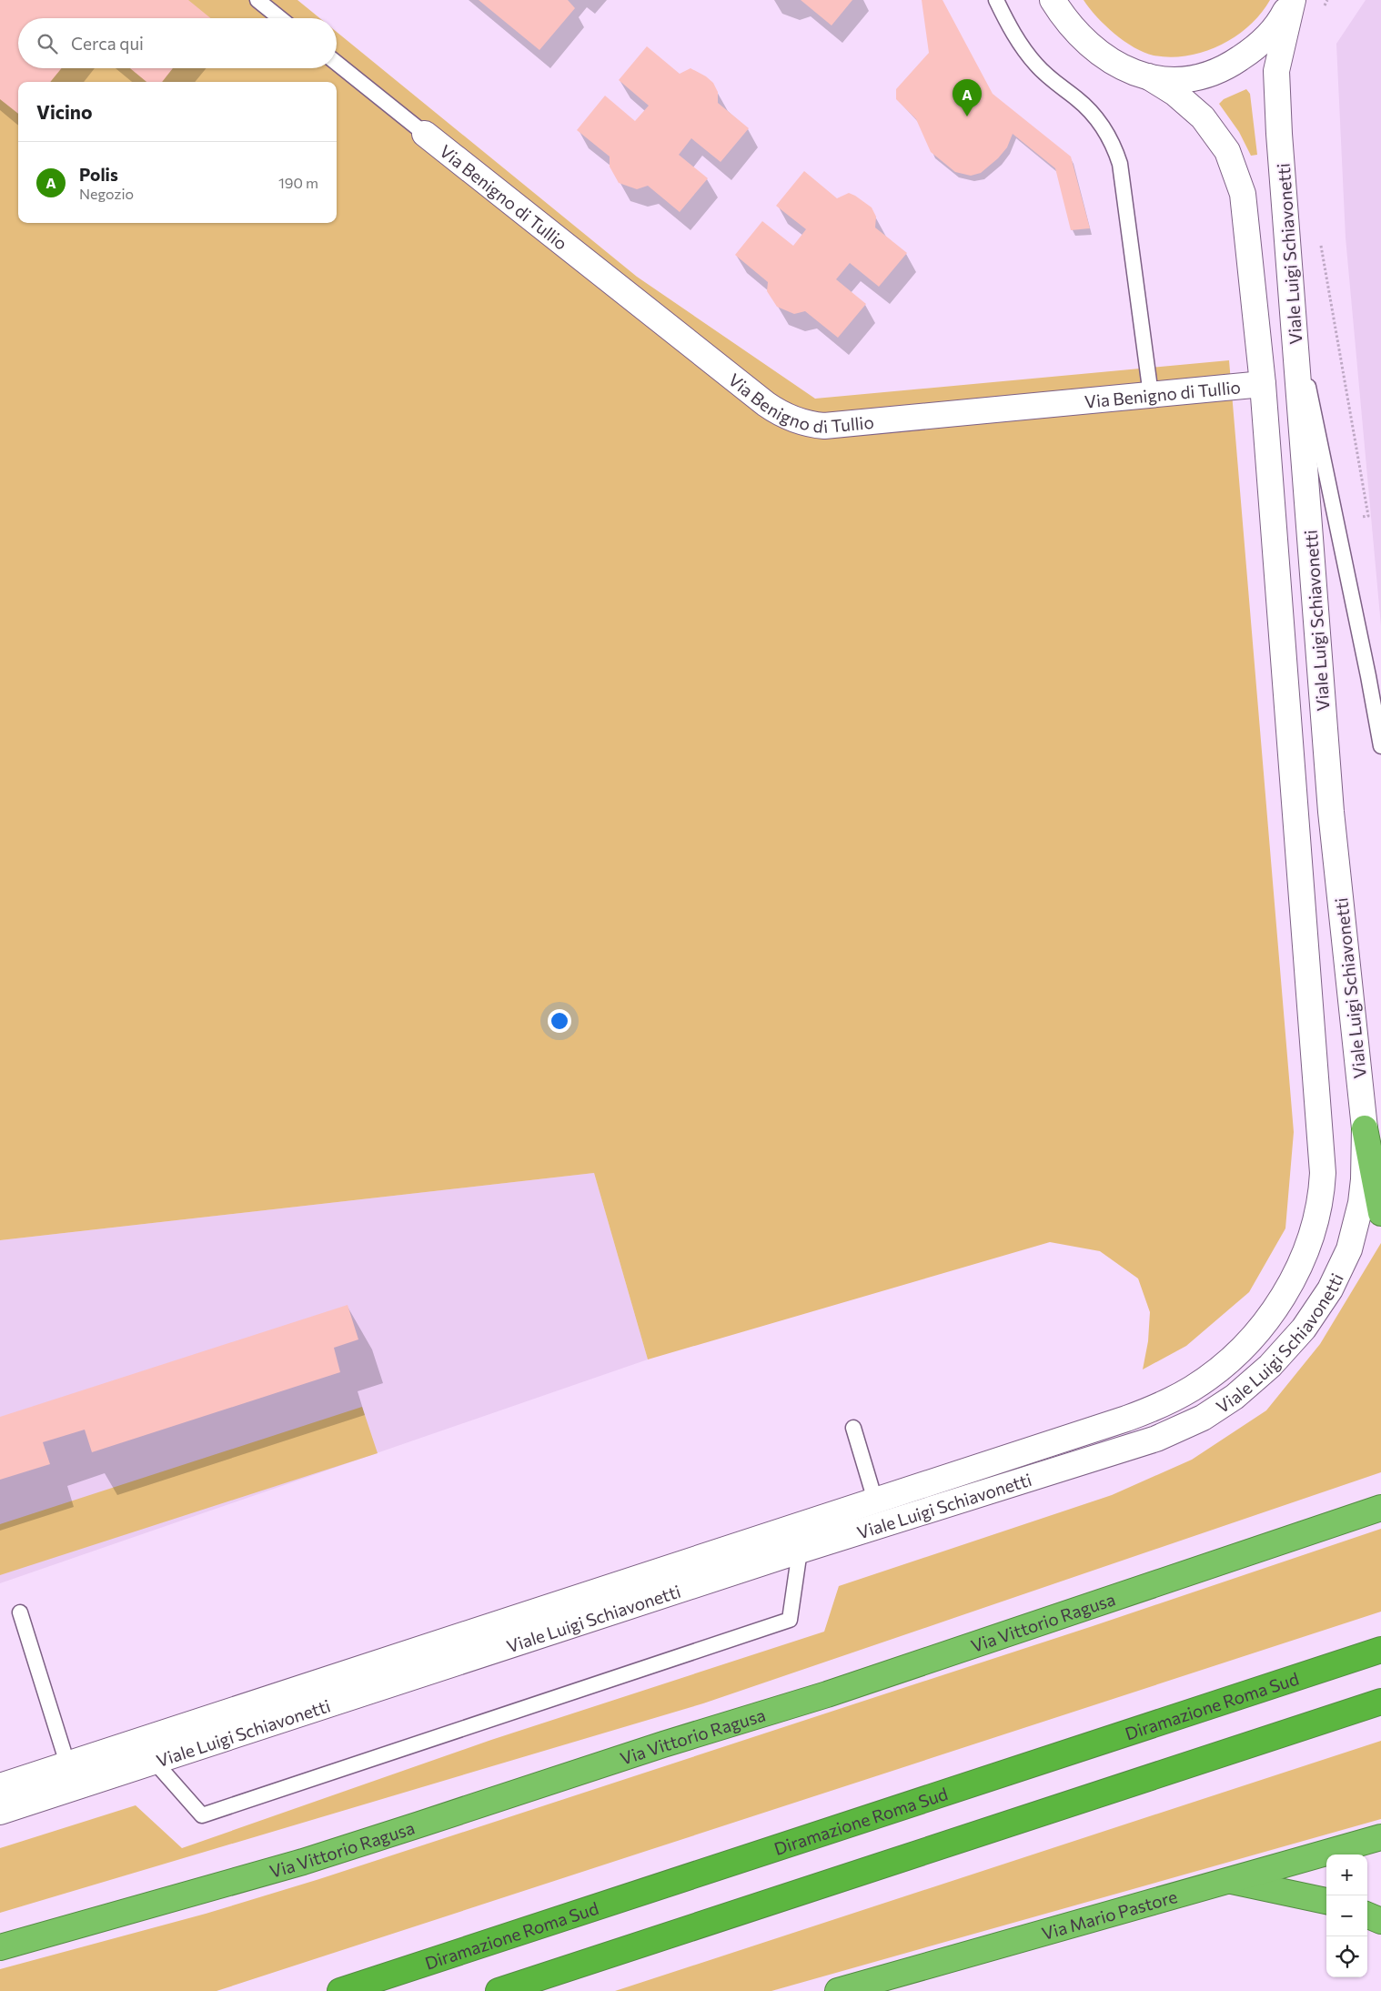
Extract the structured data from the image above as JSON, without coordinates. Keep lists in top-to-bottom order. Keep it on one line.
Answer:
{"streets":{"highway":["Via Vittorio Ragusa","Diramazione Roma Sud","Via Mario Pastore"],"street":["Via Benigno di Tullio","Viale Luigi Schiavonetti"]},"crossings":[["Via Benigno di Tullio","Viale Luigi Schiavonetti"]],"page":{"search":"Cerca qui","pins":"A","heading":"Vicino","list":[{"mark":"A","name":"Polis","note":"Negozio","value":"190 m"}],"map_buttons":["+","−"]}}
